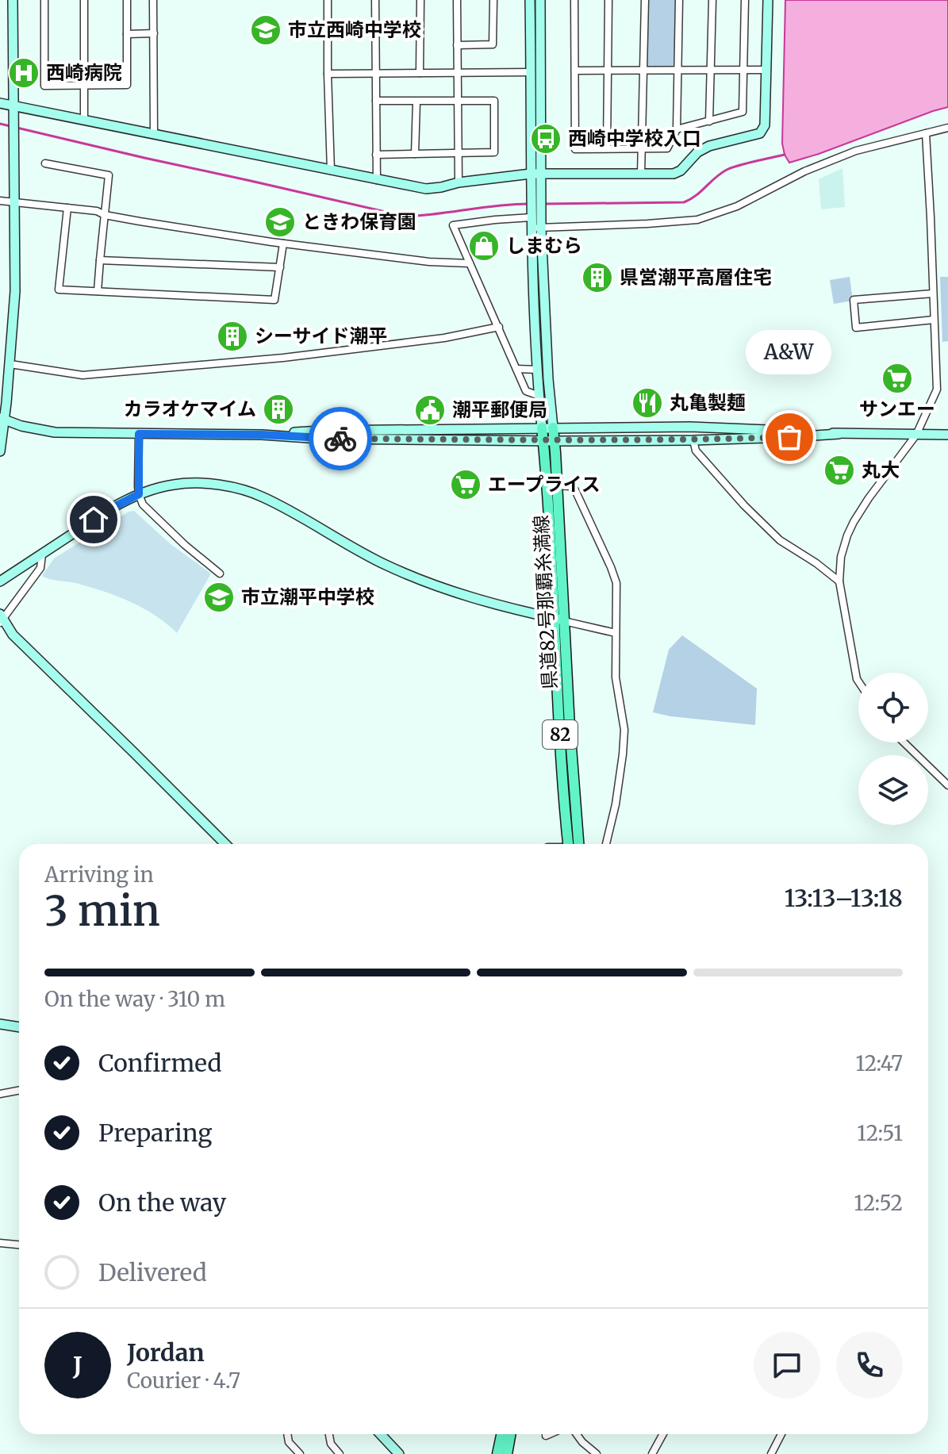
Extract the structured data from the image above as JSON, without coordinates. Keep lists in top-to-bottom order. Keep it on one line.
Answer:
{"streets":{"main road":["県道82号那覇糸満線","82"]},"places":{"school or university":["市立西崎中学校","ときわ保育園","市立潮平中学校"],"hospital":["西崎病院"],"bus stop":["西崎中学校入口"],"shop":["しまむら"],"building":["県営潮平高層住宅","シーサイド潮平","カラオケマイム"],"supermarket":["サンエー","丸大","エープライス"],"restaurant":["丸亀製麺"],"public building":["潮平郵便局"],"other":["A&W"]},"page":{"bubble":"A&W","heading":["3 min","Arriving in","13:13–13:18"],"panel":["Jordan","Courier · 4.7"],"bar":"On the way · 310 m","list":[["Confirmed","12:47"],["Preparing","12:51"],["On the way","12:52"],"Delivered"],"round":"J"}}
